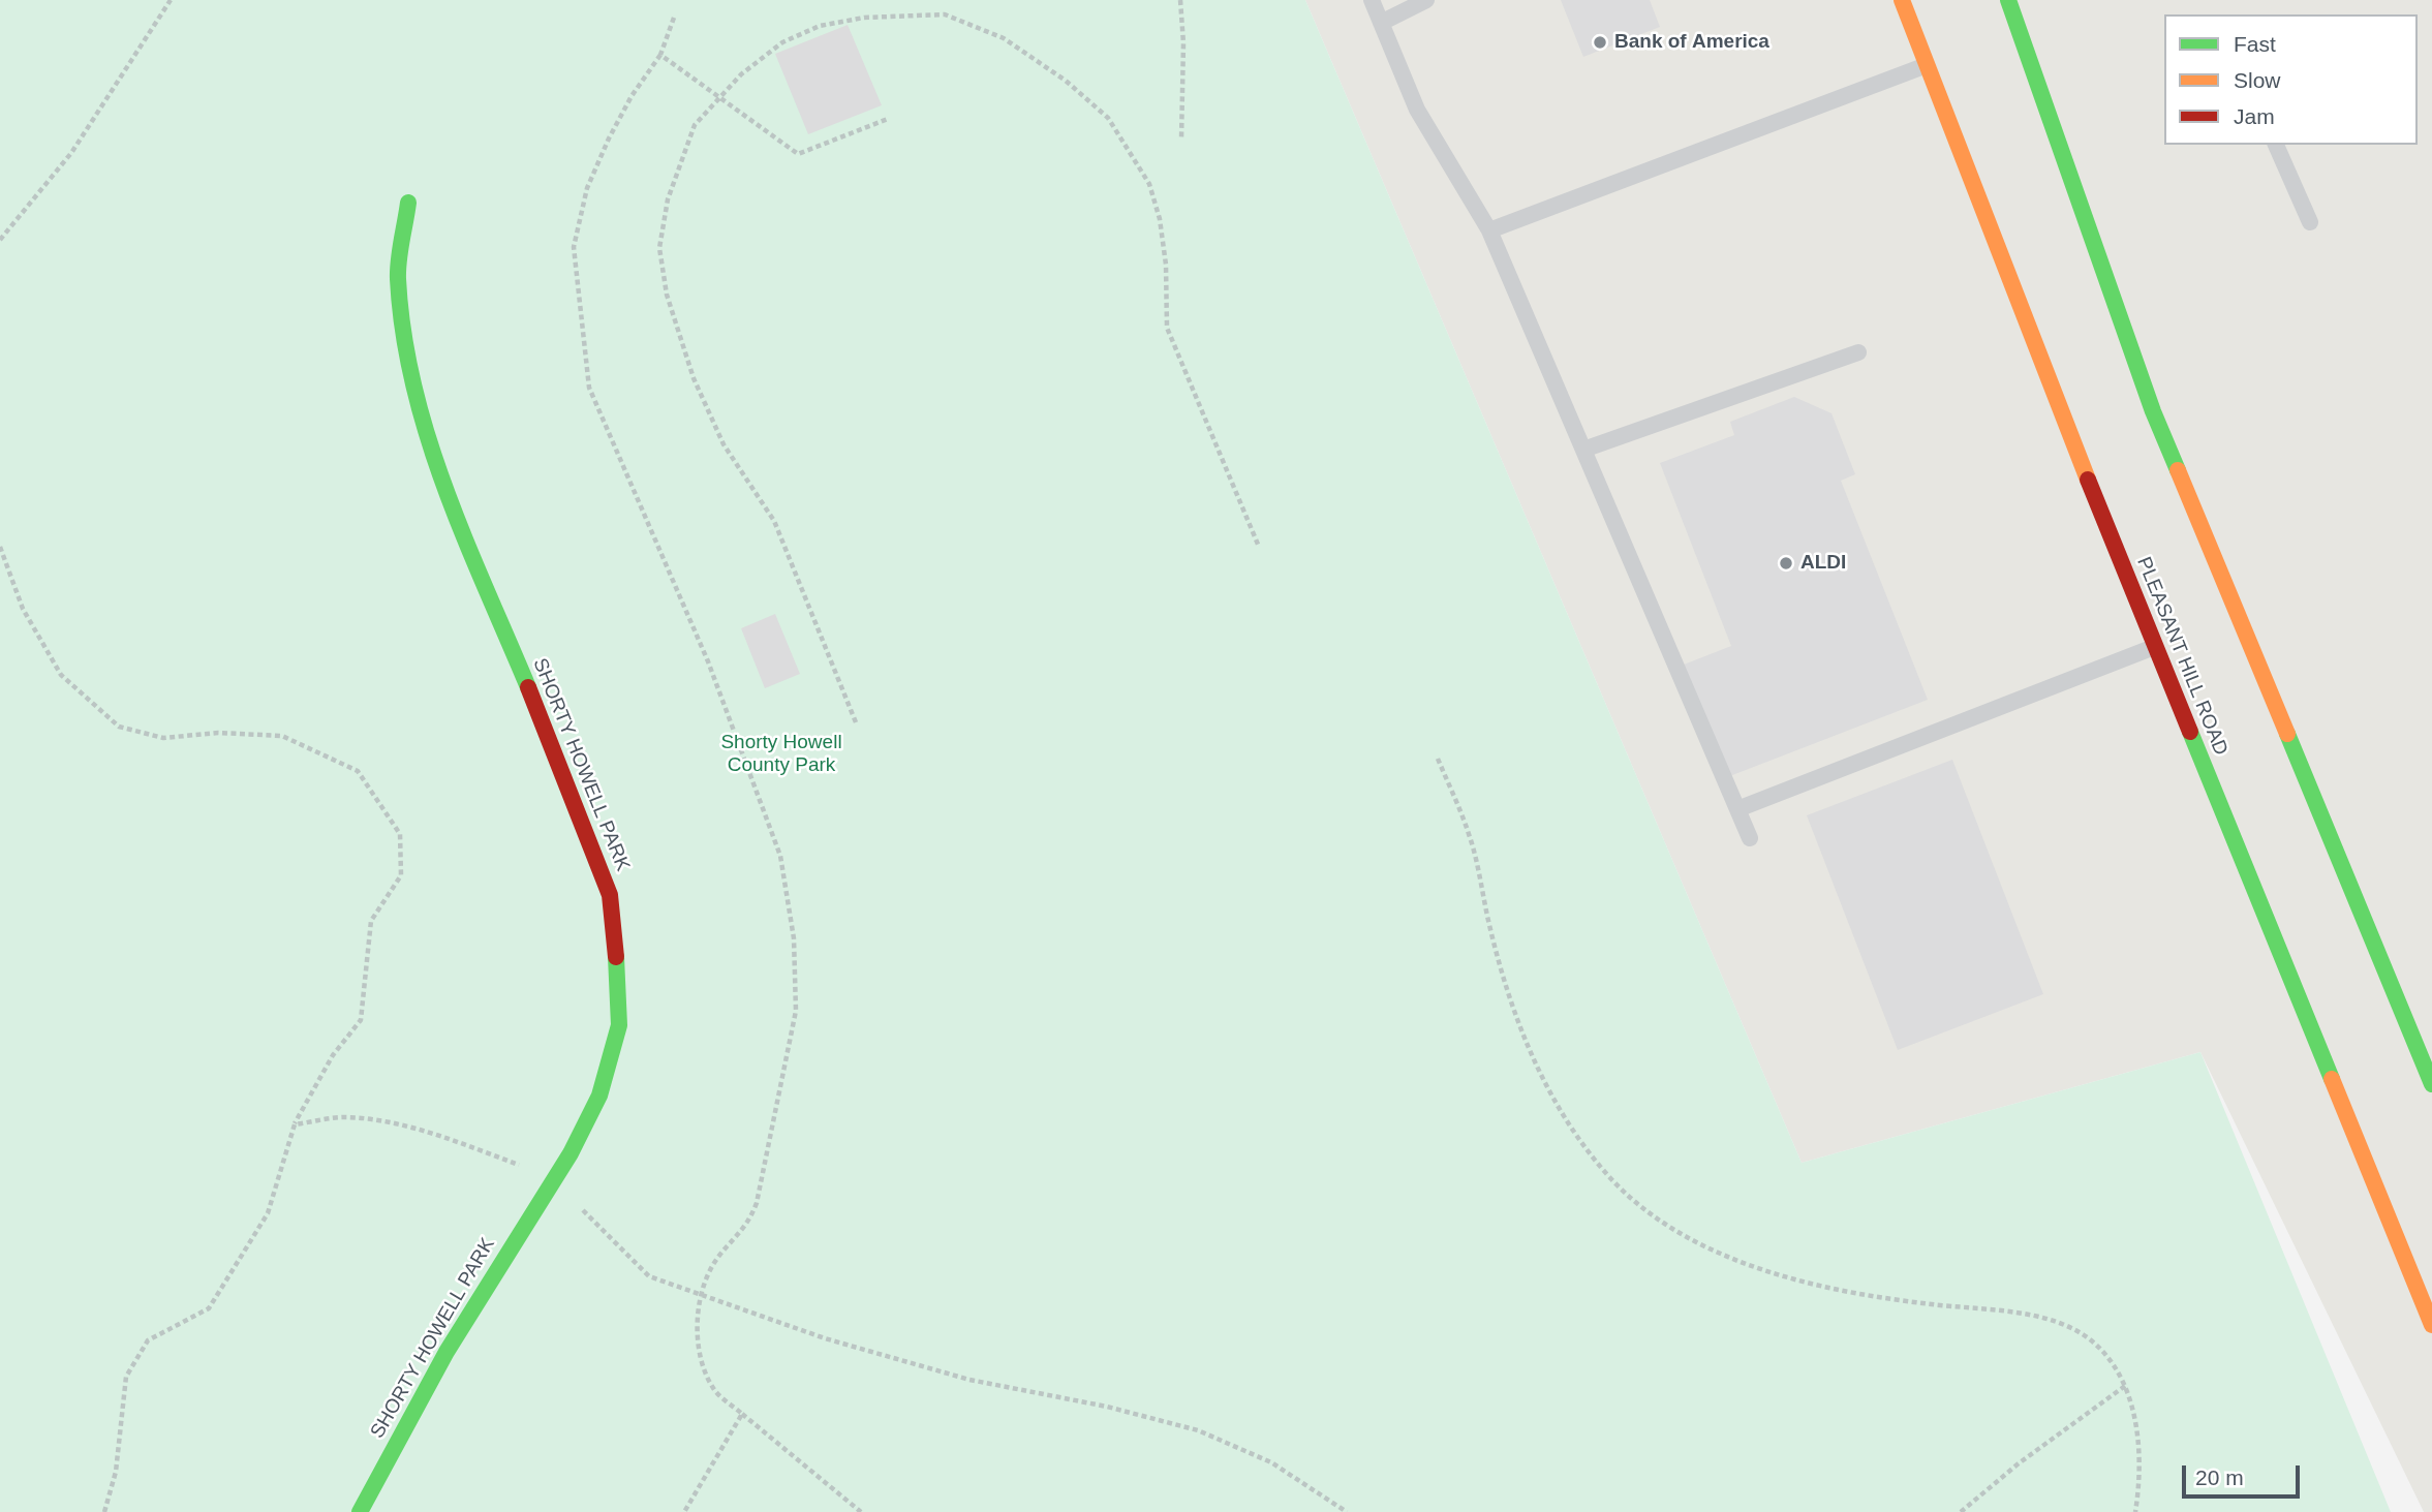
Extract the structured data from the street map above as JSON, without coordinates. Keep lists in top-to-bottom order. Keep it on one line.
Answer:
{"streets":{"main road":["PLEASANT HILL ROAD","SHORTY HOWELL PARK"]},"parks":["Shorty Howell County Park"],"places":["Bank of America","ALDI"],"legend":["Fast","Slow","Jam"],"scale_bar":"20 m"}
